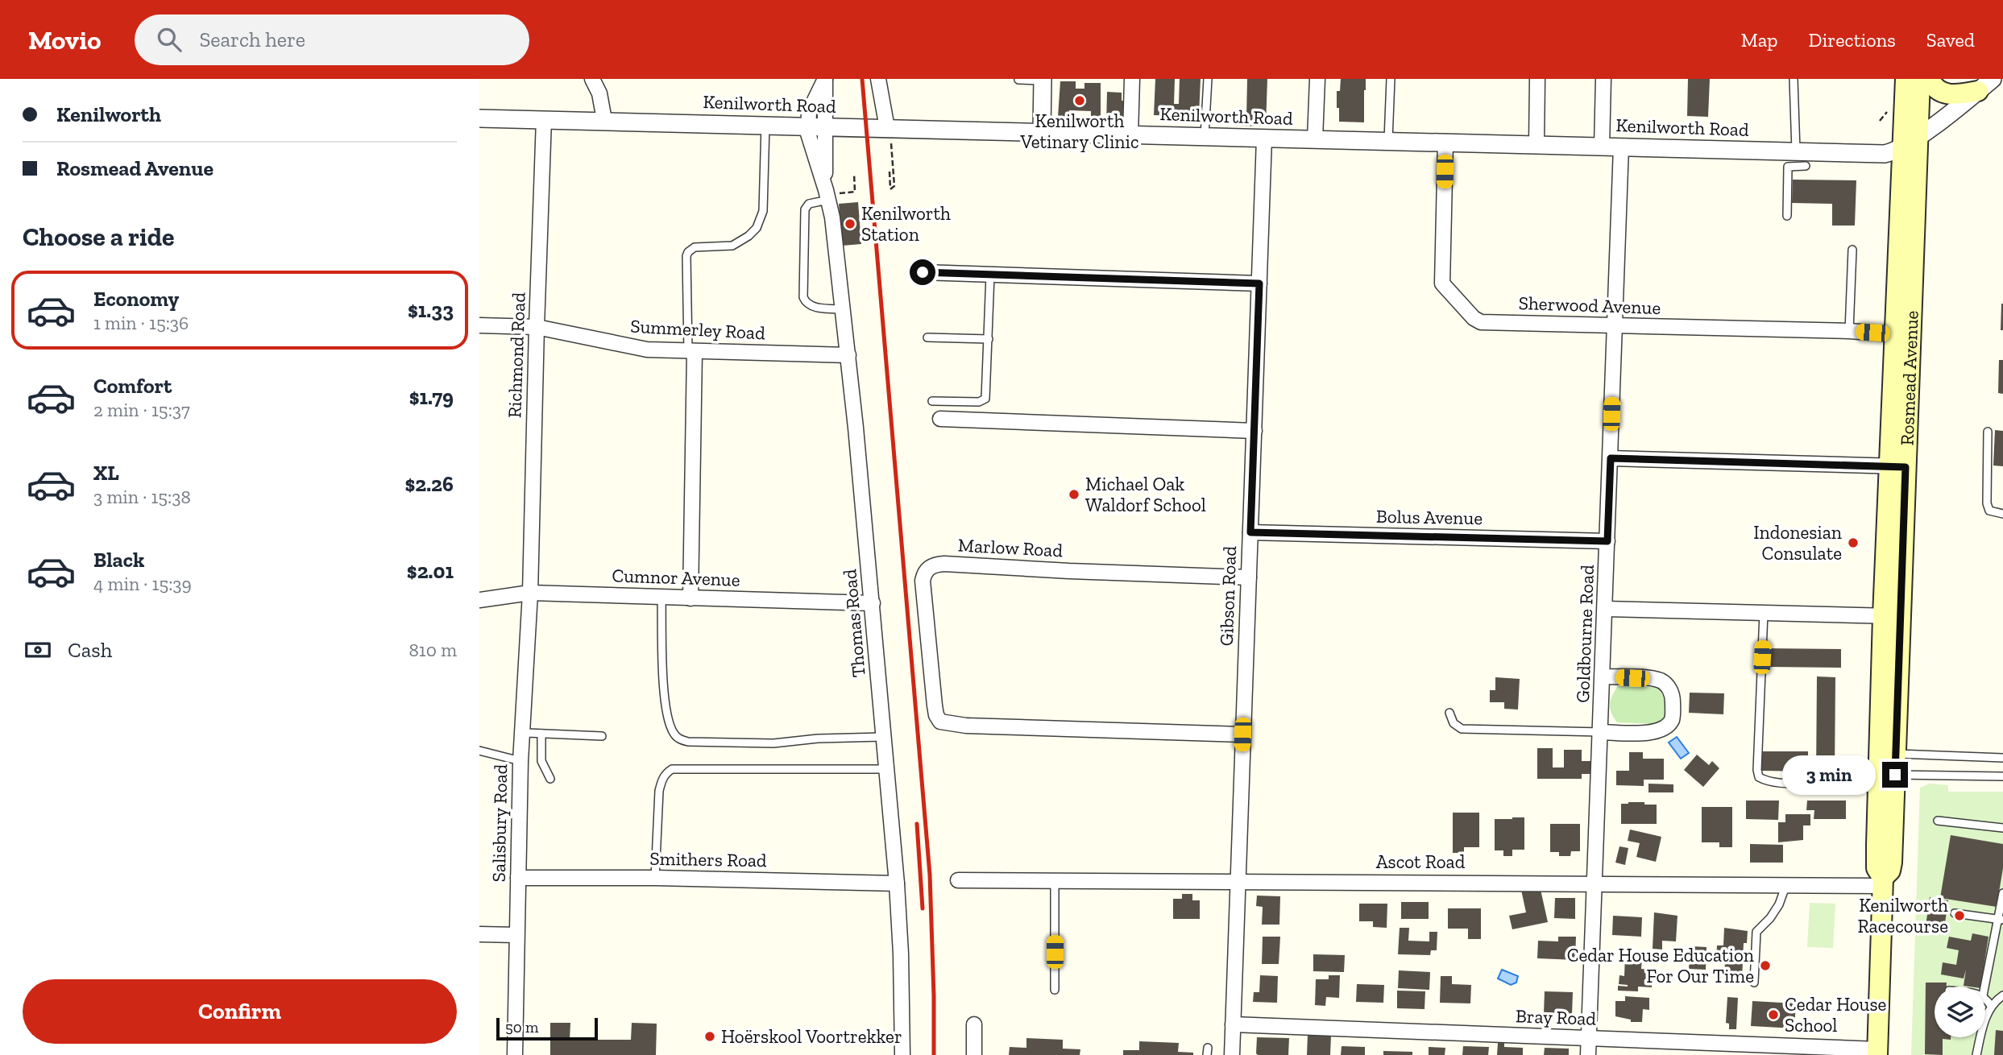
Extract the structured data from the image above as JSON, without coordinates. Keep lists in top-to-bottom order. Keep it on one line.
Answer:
{"streets":{"main road":["Rosmead Avenue"],"street":["Kenilworth Road","Sherwood Avenue","Summerley Road","Richmond Road","Bolus Avenue","Marlow Road","Cumnor Avenue","Gibson Road","Thomas Road","Goldbourne Road","Salisbury Road","Smithers Road","Ascot Road","Bray Road"]},"crossings":[["Kenilworth Road","Sherwood Avenue"],["Kenilworth Road","Richmond Road"],["Kenilworth Road","Rosmead Avenue"],["Kenilworth Road","Gibson Road"],["Kenilworth Road","Thomas Road"],["Kenilworth Road","Goldbourne Road"],["Sherwood Avenue","Rosmead Avenue"],["Sherwood Avenue","Goldbourne Road"],["Summerley Road","Richmond Road"],["Summerley Road","Thomas Road"],["Richmond Road","Cumnor Avenue"],["Richmond Road","Salisbury Road"],["Rosmead Avenue","Ascot Road"],["Rosmead Avenue","Bray Road"],["Bolus Avenue","Gibson Road"],["Bolus Avenue","Goldbourne Road"],["Marlow Road","Gibson Road"],["Cumnor Avenue","Thomas Road"],["Cumnor Avenue","Salisbury Road"],["Gibson Road","Ascot Road"],["Gibson Road","Bray Road"],["Thomas Road","Smithers Road"],["Goldbourne Road","Ascot Road"],["Goldbourne Road","Bray Road"],["Salisbury Road","Smithers Road"]],"places":["Kenilworth Vetinary Clinic","Kenilworth Station","Michael Oak Waldorf School","Indonesian Consulate","Kenilworth Racecourse","Cedar House Education For Our Time","Cedar House School","Hoërskool Voortrekker"],"scale_bar":"50 m","page":{"header":"Movio","search":"Search here","nav":["Map","Directions","Saved"],"banner":["Kenilworth","Rosmead Avenue"],"heading":"Choose a ride","list":[{"name":"Economy","note":"1 min · 15:36","value":"$1.33"},{"name":"Comfort","note":"2 min · 15:37","value":"$1.79"},{"name":"XL","note":"3 min · 15:38","value":"$2.26"},{"name":"Black","note":"4 min · 15:39","value":"$2.01"}],"pay":["Cash","810 m"],"bubble":"3 min","buttons":"Confirm","scale":"50 m"}}
